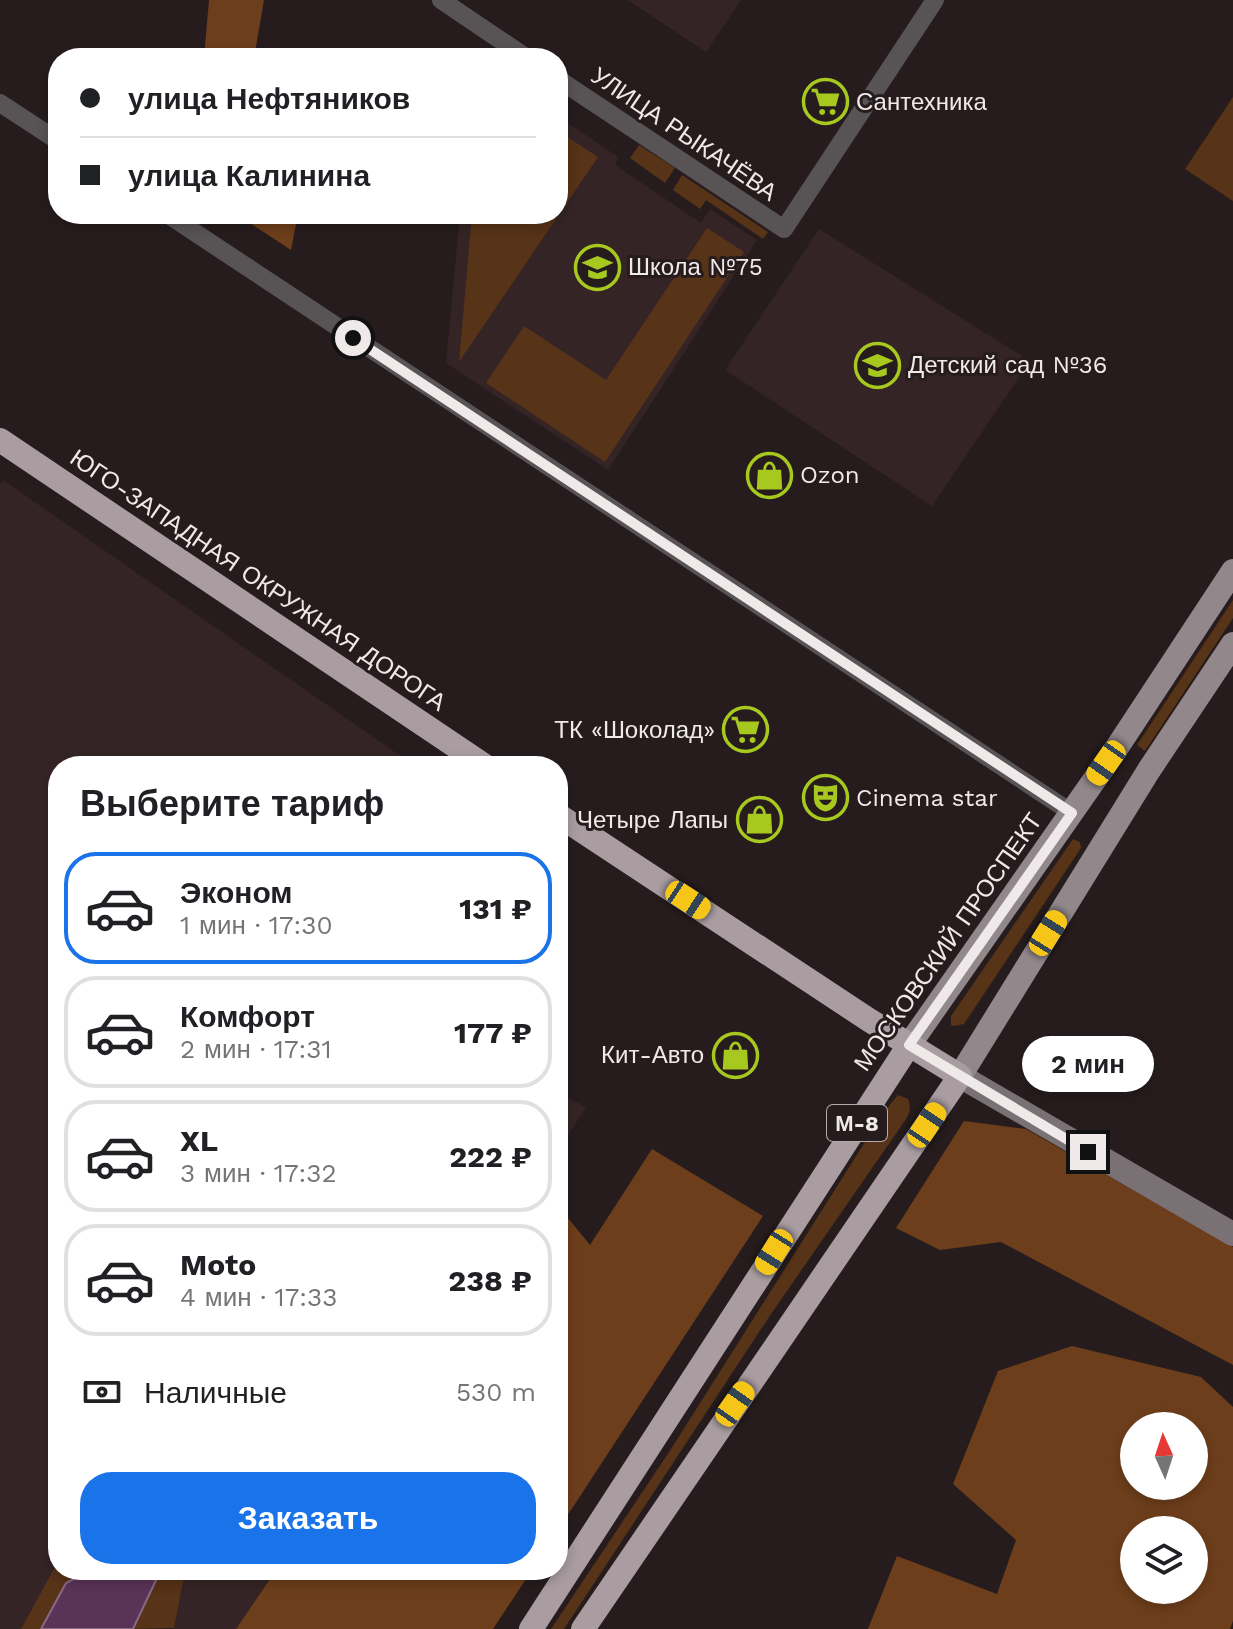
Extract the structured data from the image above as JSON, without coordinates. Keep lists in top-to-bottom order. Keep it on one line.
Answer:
{"streets":{"highway":["ЮГО-ЗАПАДНАЯ ОКРУЖНАЯ ДОРОГА","МОСКОВСКИЙ ПРОСПЕКТ","М-8"],"street":["УЛИЦА РЫКАЧЁВА"]},"places":{"supermarket":["Сантехника","ТК «Шоколад»"],"school or university":["Школа №75","Детский сад №36"],"shop":["Ozon","Четыре Лапы","Кит-Авто"],"theatre":["Cinema star"]},"north":"top","page":{"banner":["улица Нефтяников","улица Калинина"],"heading":"Выберите тариф","list":[{"name":"Эконом","note":"1 мин · 17:30","value":"131 ₽"},{"name":"Комфорт","note":"2 мин · 17:31","value":"177 ₽"},{"name":"XL","note":"3 мин · 17:32","value":"222 ₽"},{"name":"Moto","note":"4 мин · 17:33","value":"238 ₽"}],"bubble":"2 мин","pay":["Наличные","530 m"],"buttons":"Заказать"}}
